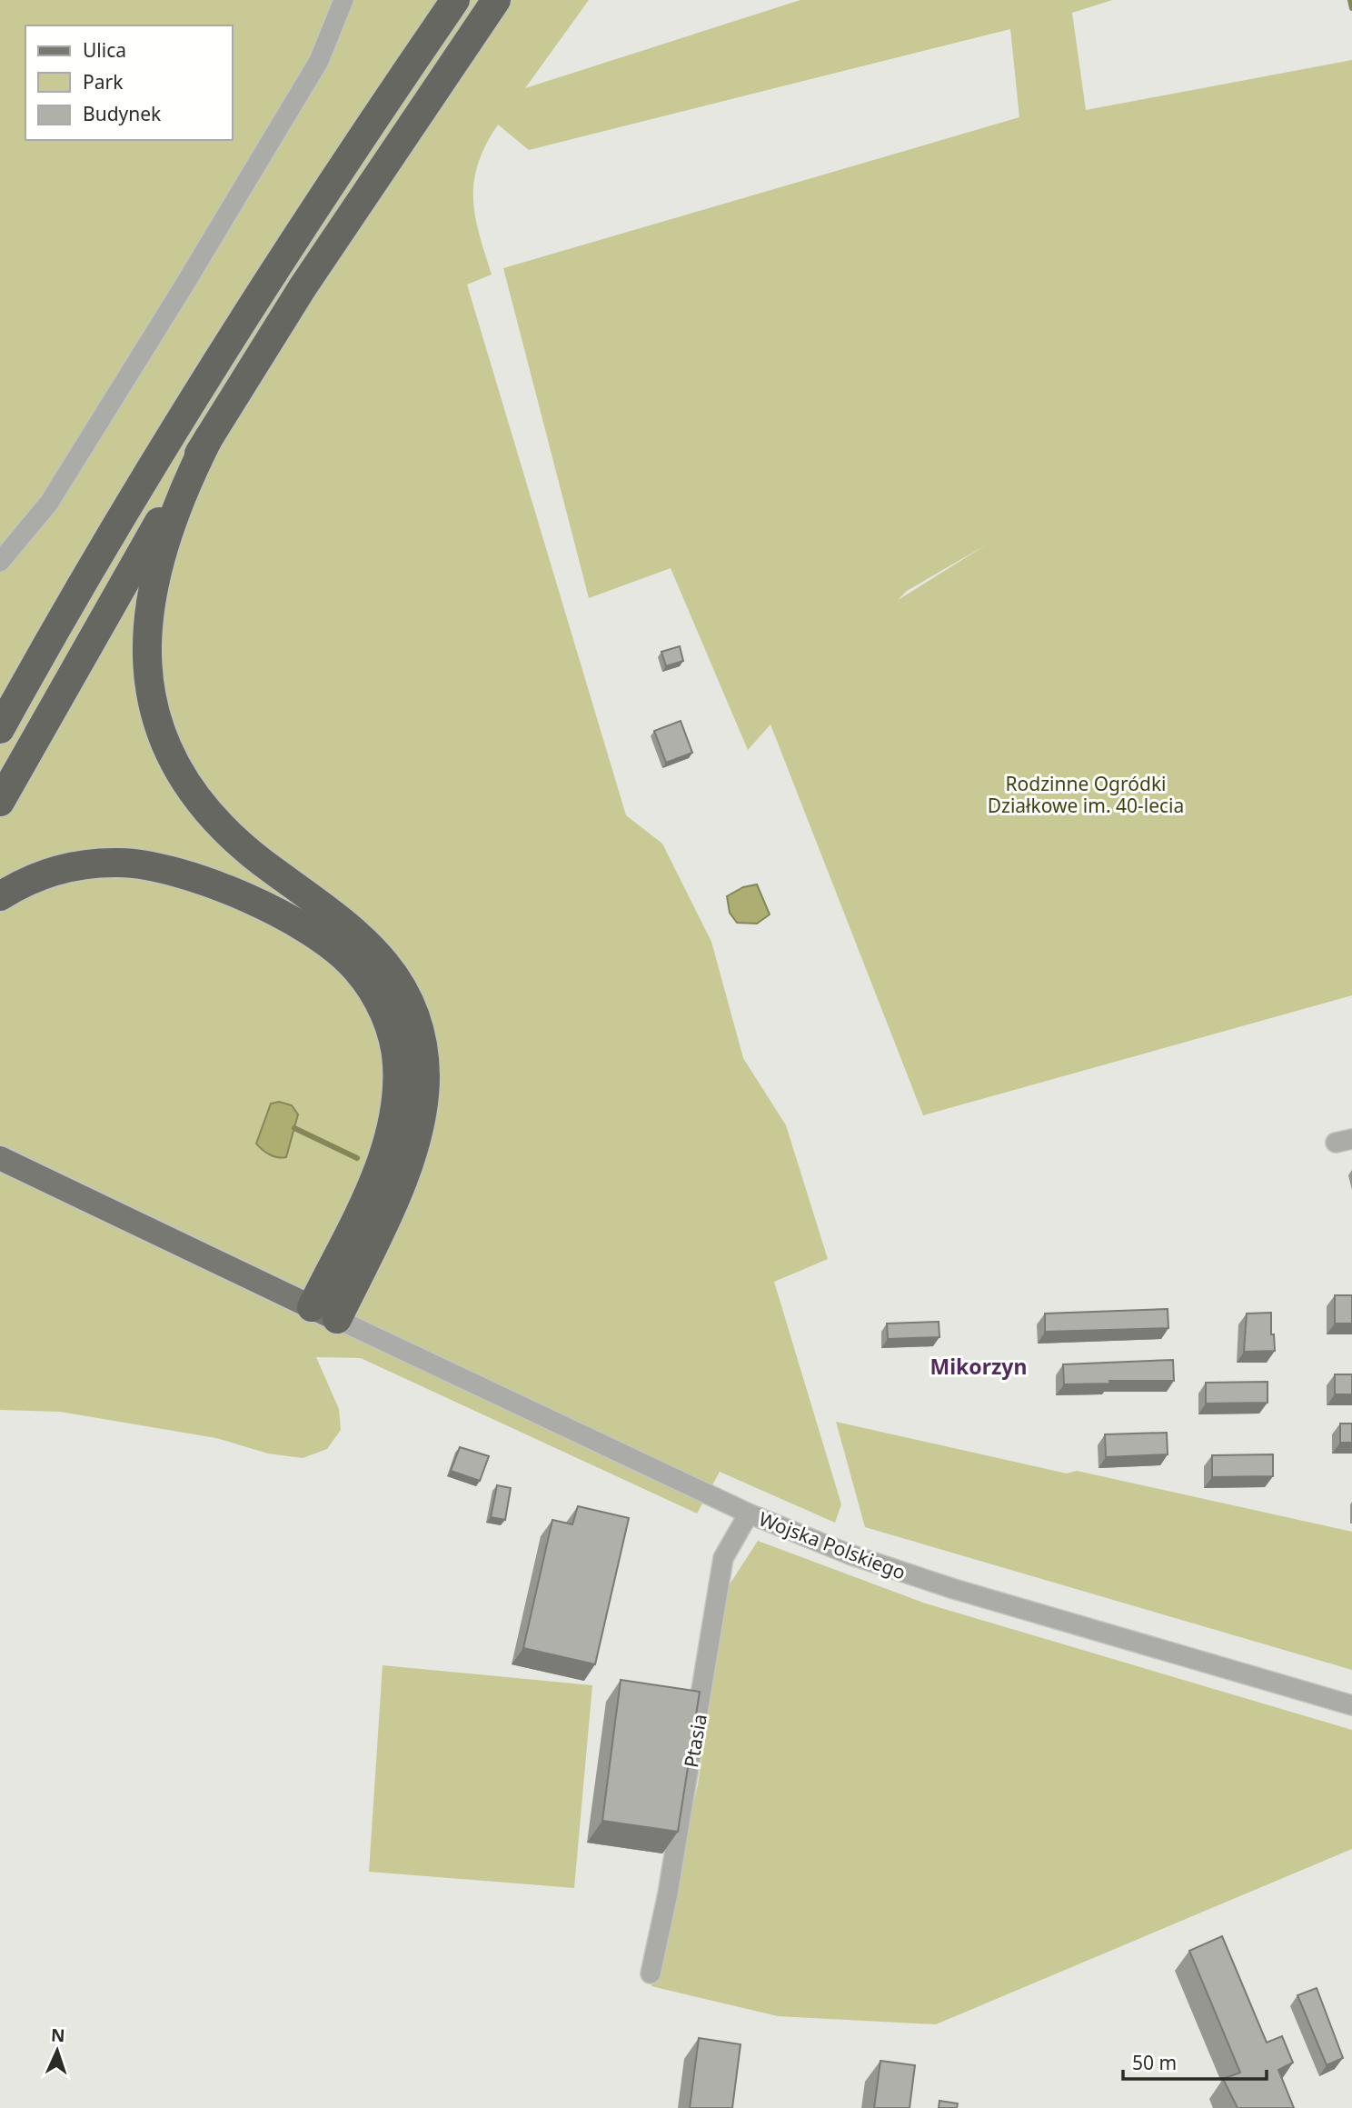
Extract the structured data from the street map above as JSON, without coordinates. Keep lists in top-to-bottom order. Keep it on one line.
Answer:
{"streets":{"street":["Wojska Polskiego","Ptasia"]},"crossings":[["Wojska Polskiego","Ptasia"]],"districts":["Mikorzyn"],"parks":["Rodzinne Ogródki Działkowe im. 40-lecia"],"legend":["Ulica","Park","Budynek"],"scale_bar":"50 m","north":"top"}
